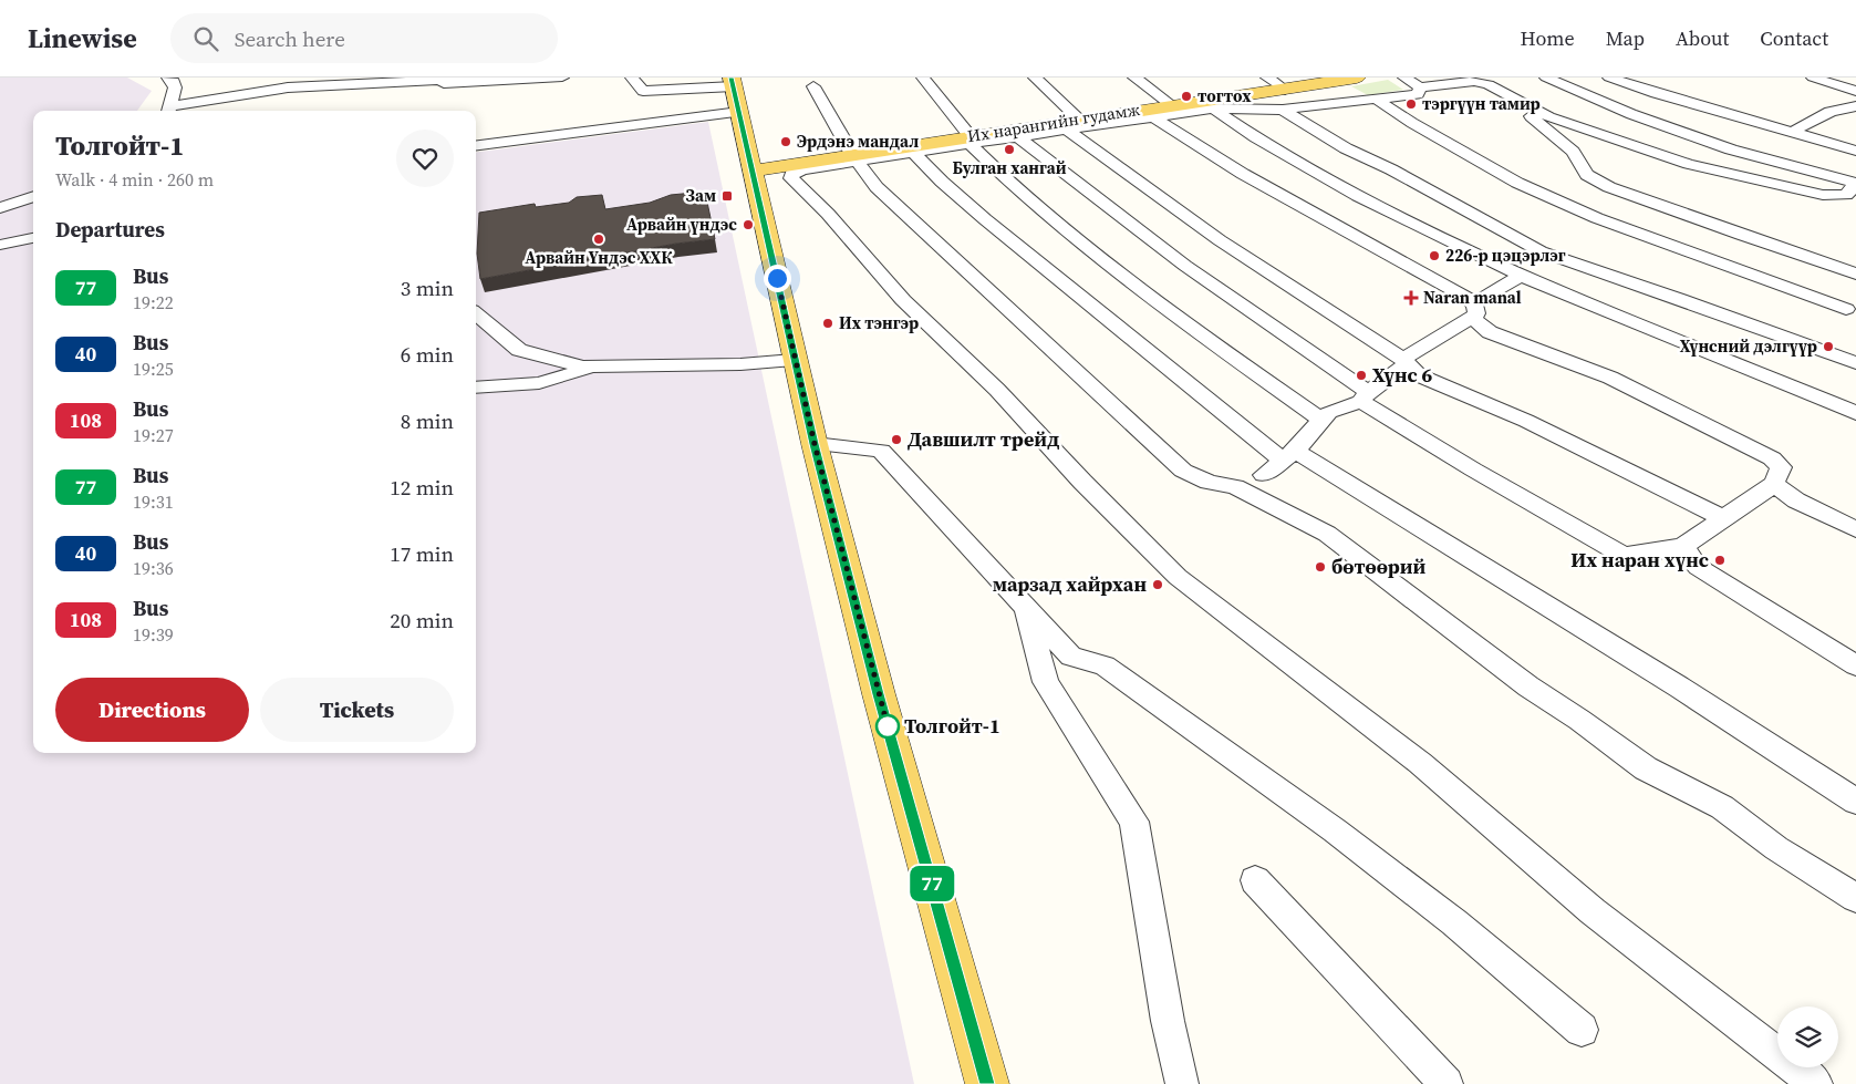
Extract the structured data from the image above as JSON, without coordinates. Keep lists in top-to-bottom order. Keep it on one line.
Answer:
{"streets":{"main road":["Их нарангийн гудамж"]},"places":{"other":["тогтох","тэргүүн тамир","Эрдэнэ мандал","Булган хангай","Арвайн үндэс","Арвайн Үндэс ХХК","226-р цэцэрлэг","Их тэнгэр","Хүнсний дэлгүүр","Хүнс 6","Давшилт трейд","Их наран хүнс","бөтөөрий","марзад хайрхан","Толгойт-1"],"transit":["Зам"],"health":["Naran manal"]},"lines":["bus line 77"],"page":{"header":"Linewise","search":"Search here","nav":["Home","Map","About","Contact"],"on_map":"77","heading":[["Толгойт-1","Walk · 4 min · 260 m"],"Departures"],"list":[{"mark":"77","name":"Bus","note":"19:22","value":"3 min"},{"mark":"40","name":"Bus","note":"19:25","value":"6 min"},{"mark":"108","name":"Bus","note":"19:27","value":"8 min"},{"mark":"77","name":"Bus","note":"19:31","value":"12 min"},{"mark":"40","name":"Bus","note":"19:36","value":"17 min"},{"mark":"108","name":"Bus","note":"19:39","value":"20 min"}],"buttons":["Directions","Tickets"]}}
